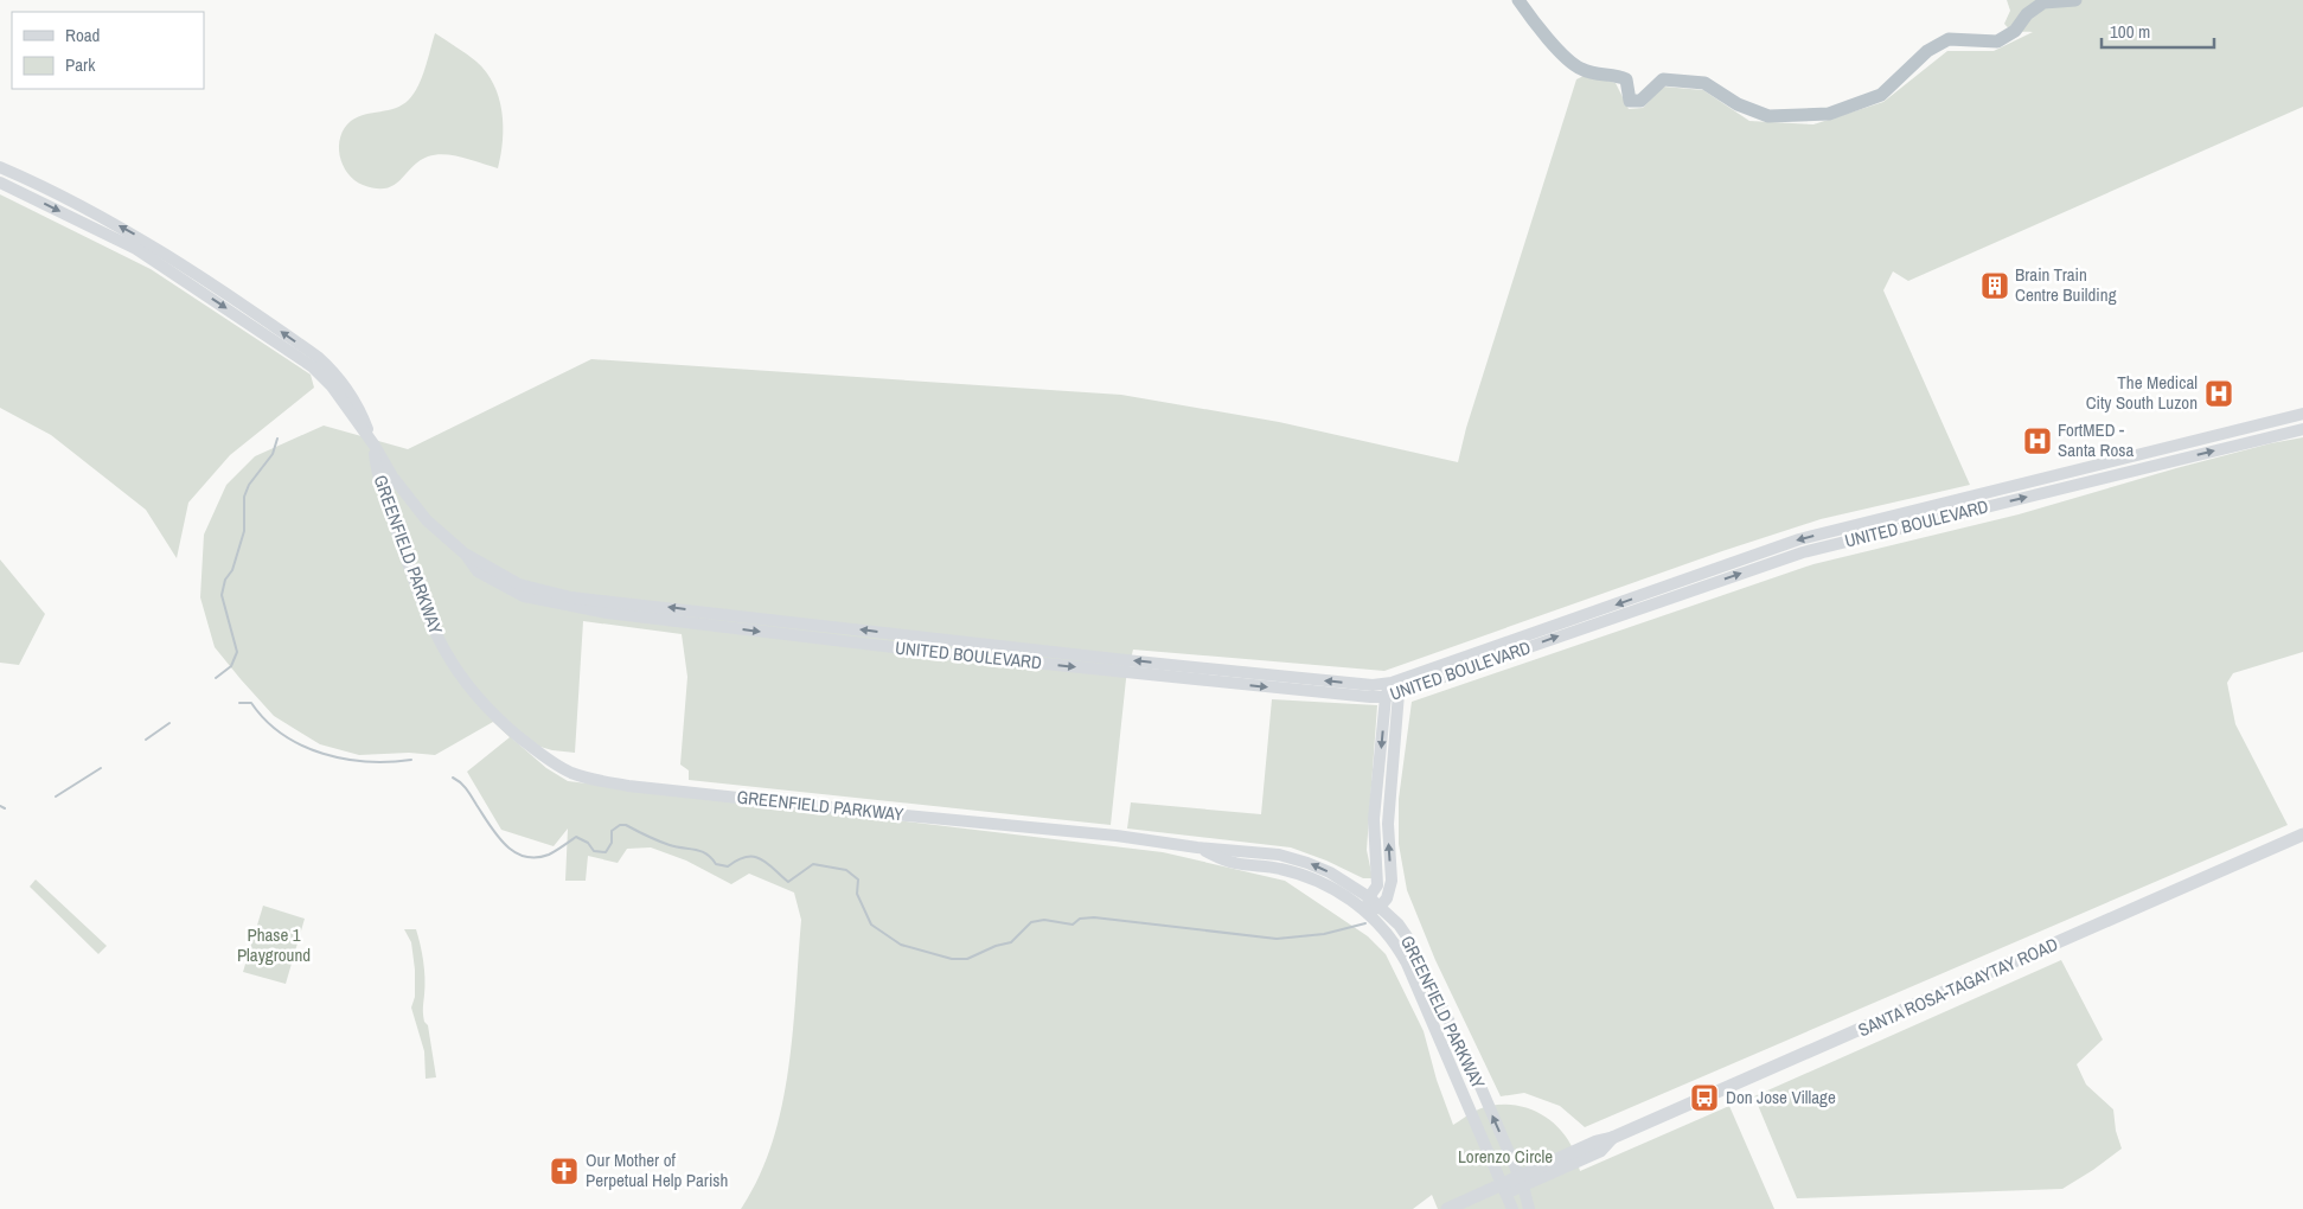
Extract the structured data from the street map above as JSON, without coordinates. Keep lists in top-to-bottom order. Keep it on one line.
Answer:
{"streets":{"main road":["UNITED BOULEVARD","GREENFIELD PARKWAY","SANTA ROSA-TAGAYTAY ROAD"]},"crossings":[["UNITED BOULEVARD","GREENFIELD PARKWAY"],["GREENFIELD PARKWAY","SANTA ROSA-TAGAYTAY ROAD"]],"parks":["Phase 1 Playground","Lorenzo Circle"],"places":{"building":["Brain Train Centre Building"],"hospital":["The Medical City South Luzon","FortMED - Santa Rosa"],"bus stop":["Don Jose Village"],"church":["Our Mother of Perpetual Help Parish"]},"legend":["Road","Park"],"scale_bar":"100 m"}
